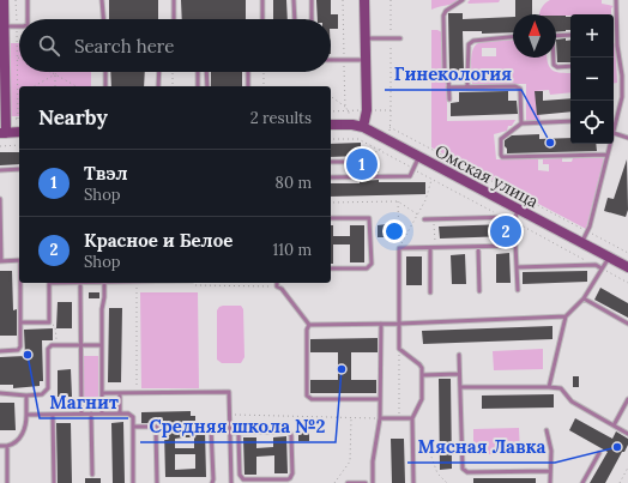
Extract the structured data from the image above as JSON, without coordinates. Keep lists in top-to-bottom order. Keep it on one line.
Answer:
{"streets":{"main road":["Омская улица"]},"places":["Гинекология","Магнит","Средняя школа №2","Мясная Лавка"],"north":"top","page":{"map_buttons":["+","−"],"search":"Search here","heading":["Nearby","2 results"],"pins":["1","2"],"list":[{"mark":"1","name":"Твэл","note":"Shop","value":"80 m"},{"mark":"2","name":"Красное и Белое","note":"Shop","value":"110 m"}]}}
